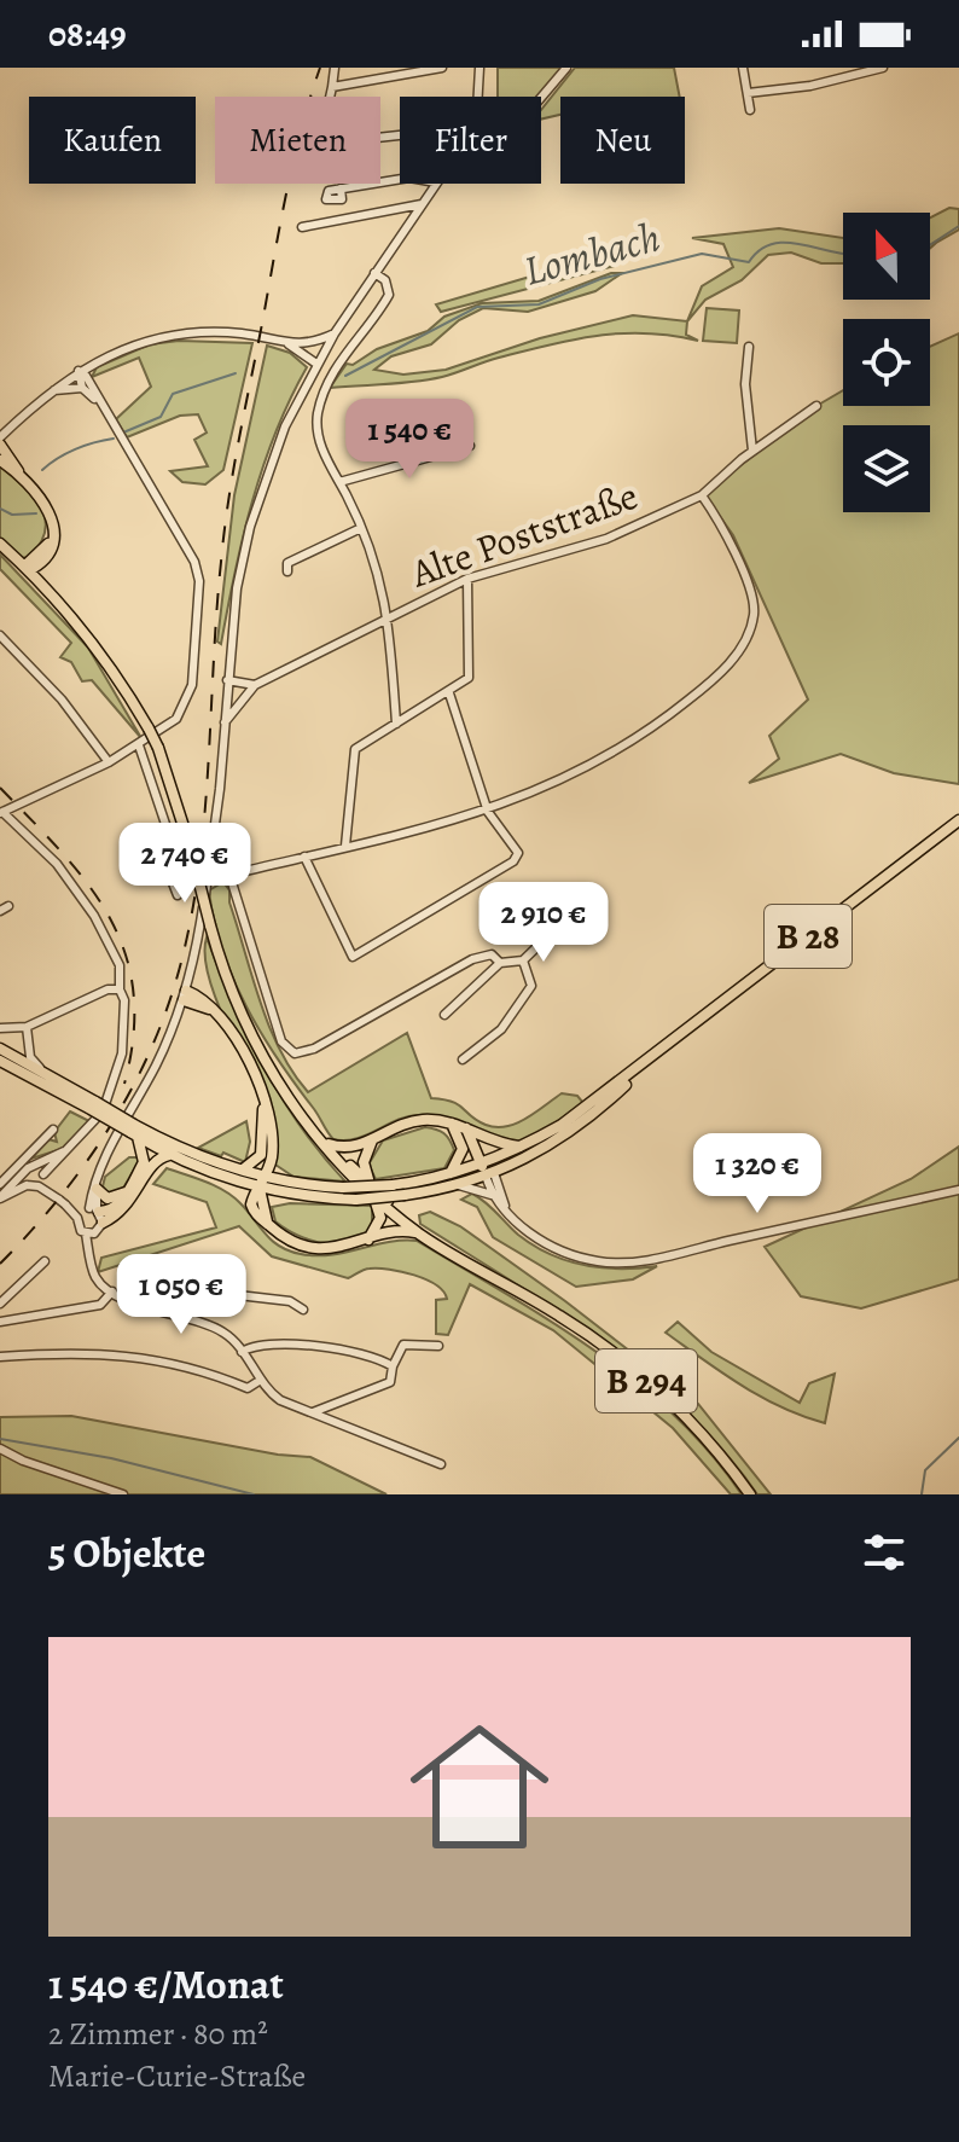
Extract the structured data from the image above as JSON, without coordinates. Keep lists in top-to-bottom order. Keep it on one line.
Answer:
{"streets":{"main road":["B 28","B 294"],"street":["Alte Poststraße"]},"water":["Lombach"],"north":"top","page":{"status":"08:49","chip":["Kaufen","Mieten","Filter","Neu"],"price":["1 540 €","2 740 €","2 910 €","1 320 €","1 050 €"],"heading":"5 Objekte","list":[{"name":"1 540 €/Monat","note":"2 Zimmer · 80 m² · Marie-Curie-Straße"}]}}
